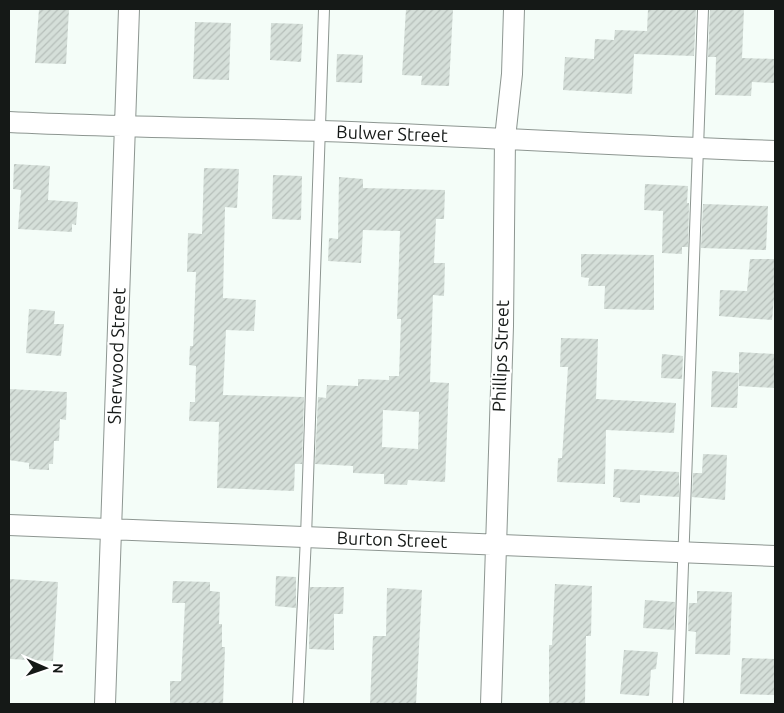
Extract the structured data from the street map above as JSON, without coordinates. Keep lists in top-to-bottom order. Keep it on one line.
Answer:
{"streets":{"street":["Bulwer Street","Sherwood Street","Phillips Street","Burton Street"]},"crossings":[["Bulwer Street","Sherwood Street"],["Bulwer Street","Phillips Street"],["Sherwood Street","Burton Street"],["Phillips Street","Burton Street"]],"north":"right"}
